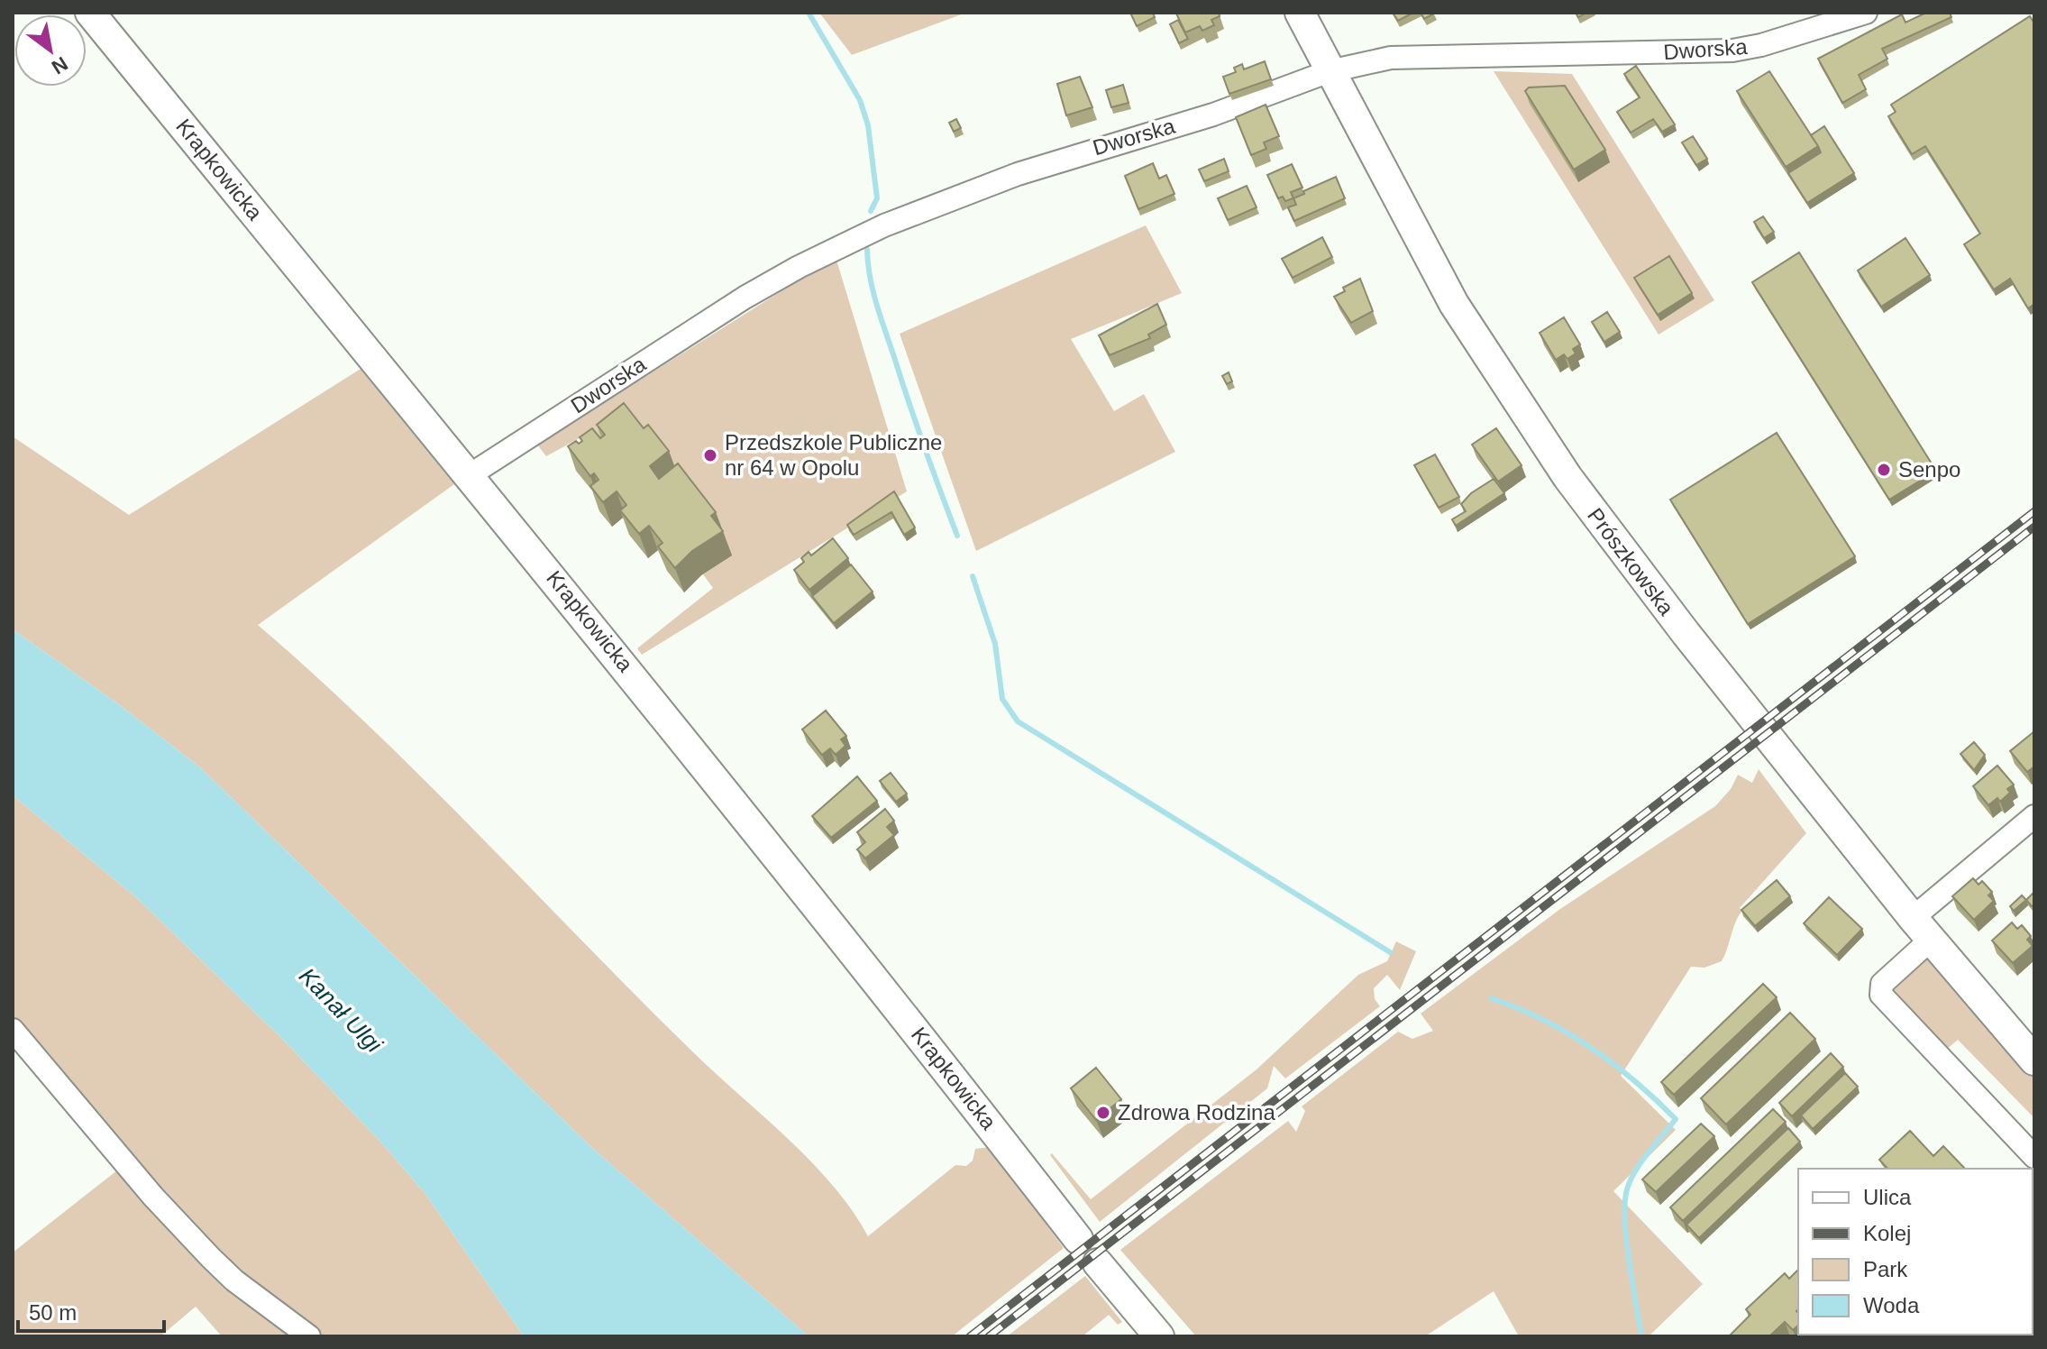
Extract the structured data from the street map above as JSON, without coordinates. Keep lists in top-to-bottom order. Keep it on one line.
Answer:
{"streets":{"street":["Dworska","Krapkowicka","Prószkowska"]},"crossings":[["Dworska","Krapkowicka"],["Dworska","Prószkowska"]],"water":["Kanał Ulgi"],"places":["Przedszkole Publiczne nr 64 w Opolu","Senpo","Zdrowa Rodzina"],"legend":["Ulica","Kolej","Park","Woda"],"scale_bar":"50 m","north":"bottom right"}
